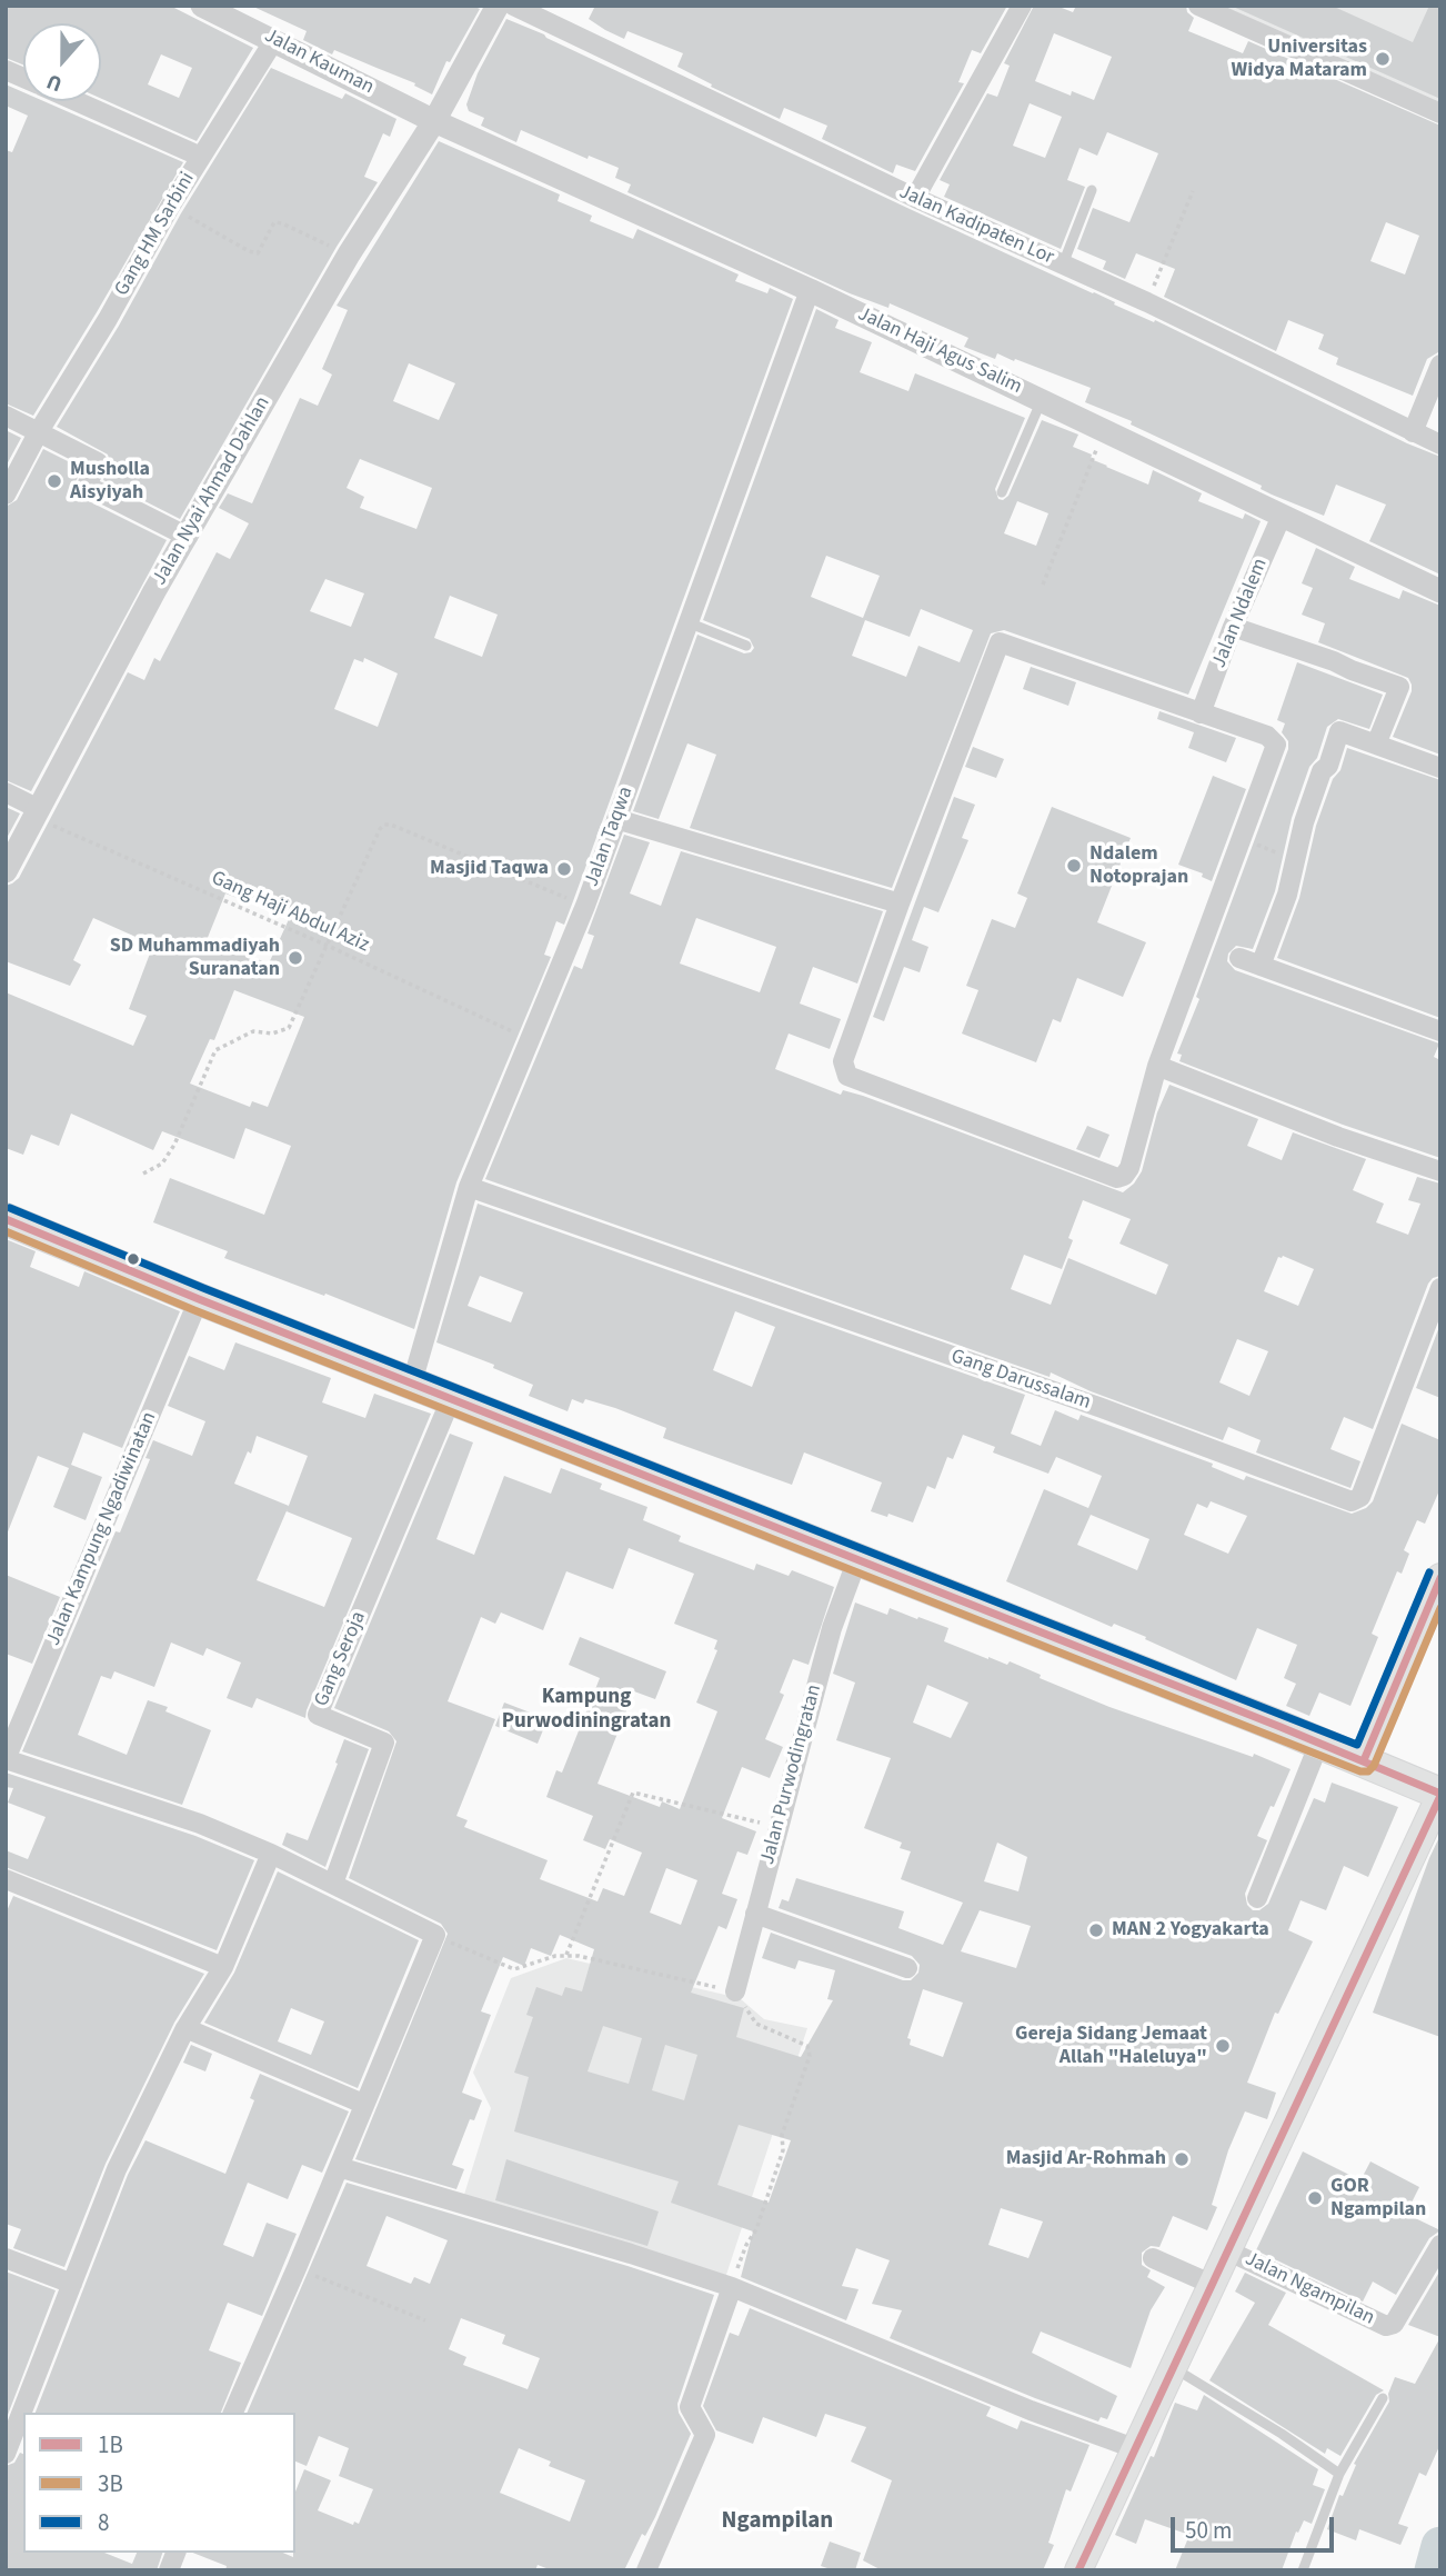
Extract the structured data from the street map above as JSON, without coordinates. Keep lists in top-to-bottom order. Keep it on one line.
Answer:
{"streets":{"street":["Jalan Kauman","Jalan Kadipaten Lor","Gang HM Sarbini","Jalan Haji Agus Salim","Jalan Nyai Ahmad Dahlan","Jalan Ndalem","Jalan Taqwa","Gang Darussalam","Jalan Kampung Ngadiwinatan","Gang Seroja","Jalan Purwodingratan","Jalan Ngampilan"],"path":["Gang Haji Abdul Aziz"]},"crossings":[["Jalan Kauman","Gang HM Sarbini"],["Jalan Kauman","Jalan Haji Agus Salim"],["Jalan Kauman","Jalan Nyai Ahmad Dahlan"],["Jalan Haji Agus Salim","Jalan Nyai Ahmad Dahlan"],["Jalan Haji Agus Salim","Jalan Ndalem"],["Jalan Haji Agus Salim","Jalan Taqwa"],["Jalan Nyai Ahmad Dahlan","Gang Haji Abdul Aziz"],["Jalan Taqwa","Gang Haji Abdul Aziz"],["Jalan Taqwa","Gang Darussalam"]],"districts":["Kampung Purwodiningratan","Ngampilan"],"places":["Universitas Widya Mataram","Musholla Aisyiyah","Ndalem Notoprajan","Masjid Taqwa","SD Muhammadiyah Suranatan","MAN 2 Yogyakarta","Gereja Sidang Jemaat Allah \"Haleluya\"","Masjid Ar-Rohmah","GOR Ngampilan"],"lines":["transit line 8","transit line 1B","transit line 3B"],"legend":["1B","3B","8"],"scale_bar":"50 m","north":"bottom"}
